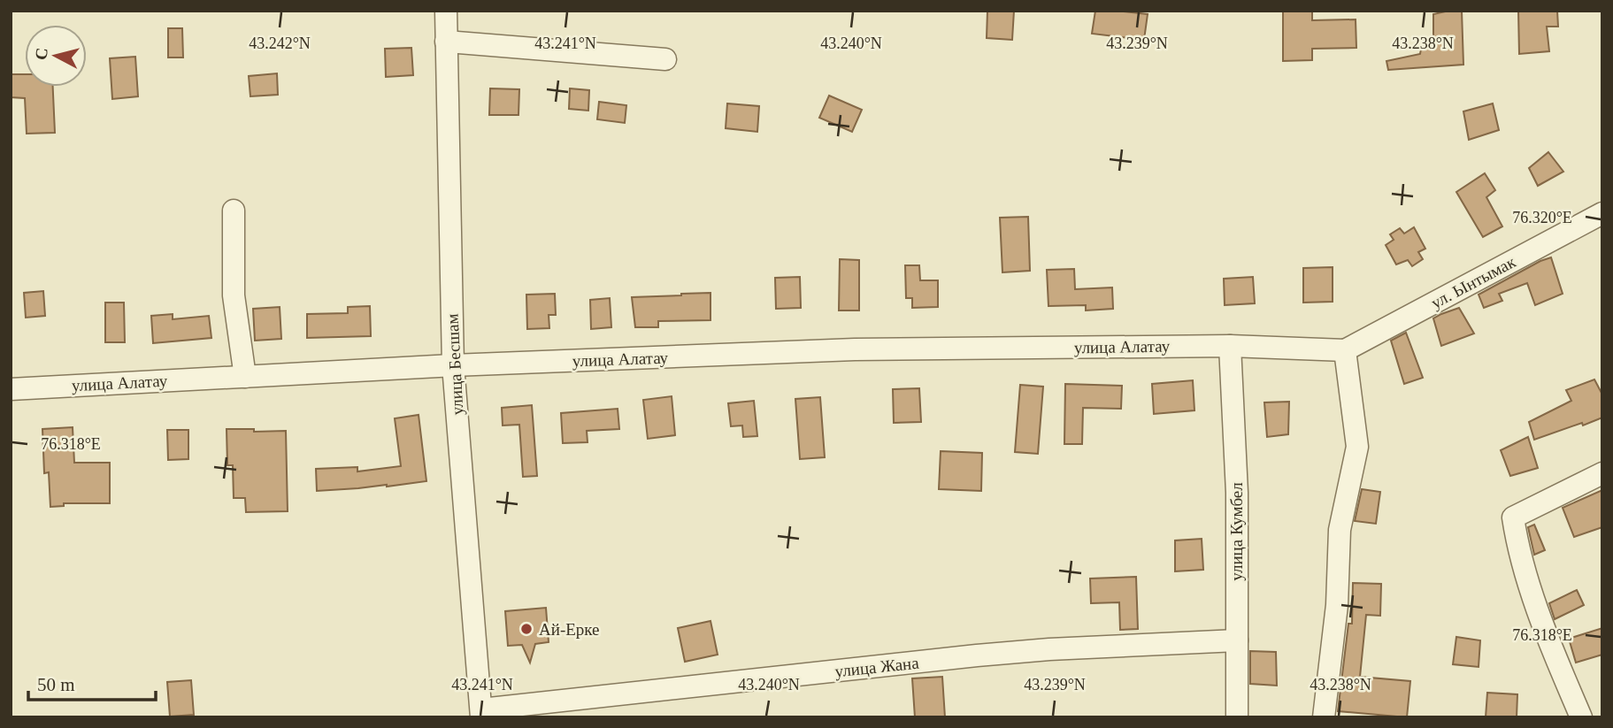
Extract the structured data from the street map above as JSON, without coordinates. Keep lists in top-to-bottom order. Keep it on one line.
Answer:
{"streets":{"street":["ул. Ынтымак","улица Алатау","улица Бесшам","улица Кумбел","улица Жана"]},"crossings":[["ул. Ынтымак","улица Алатау"],["улица Алатау","улица Бесшам"],["улица Алатау","улица Кумбел"],["улица Бесшам","улица Жана"],["улица Кумбел","улица Жана"]],"places":["Ай-Ерке"],"scale_bar":"50 m","north":"left","coordinates":["43.242°N","43.241°N","43.240°N","43.239°N","43.238°N","76.320°E","76.318°E"]}
